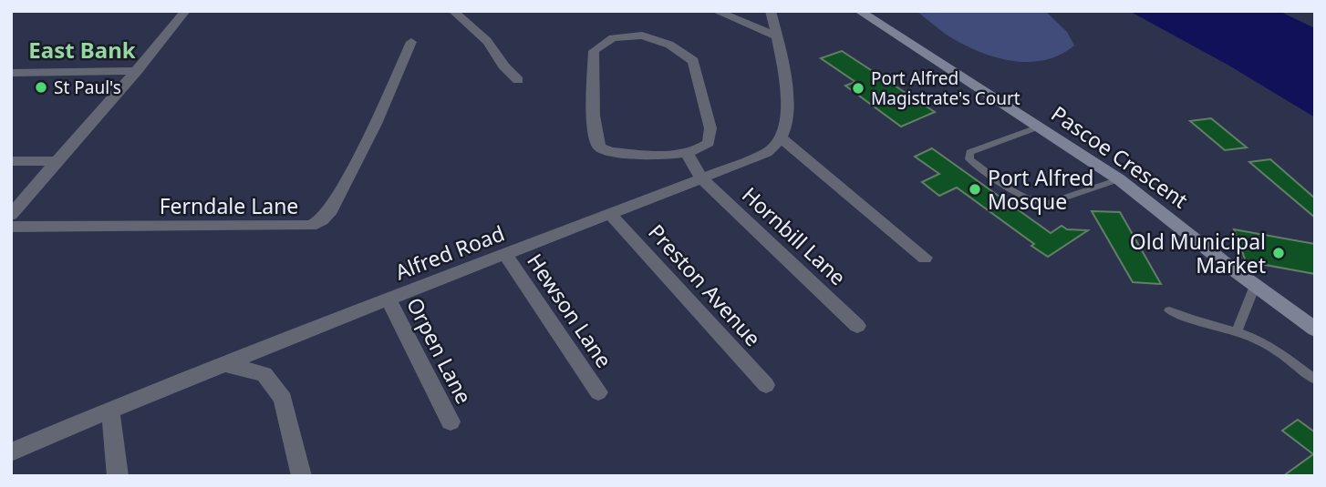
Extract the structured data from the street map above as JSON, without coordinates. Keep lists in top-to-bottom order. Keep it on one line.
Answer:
{"streets":{"street":["Pascoe Crescent","Ferndale Lane","Hornbill Lane","Alfred Road","Preston Avenue","Hewson Lane","Orpen Lane"]},"crossings":[["Hornbill Lane","Alfred Road"],["Alfred Road","Preston Avenue"],["Alfred Road","Hewson Lane"],["Alfred Road","Orpen Lane"]],"districts":["East Bank"],"places":["St Paul's","Port Alfred Magistrate's Court","Port Alfred Mosque","Old Municipal Market"]}
